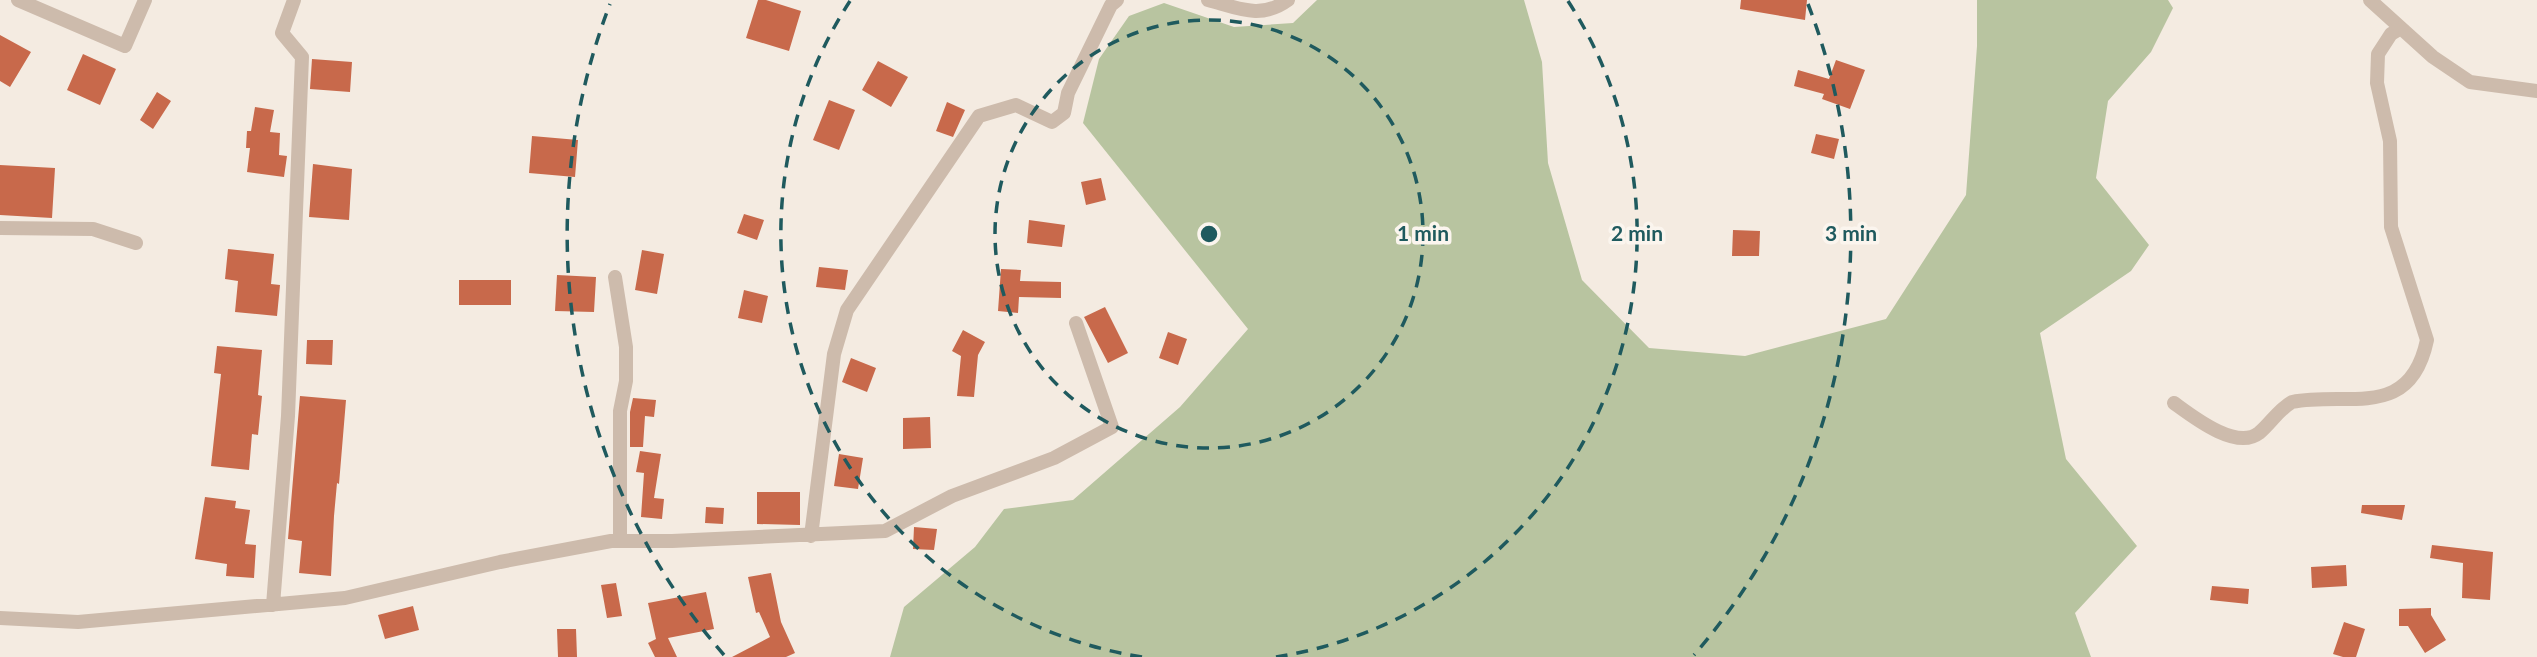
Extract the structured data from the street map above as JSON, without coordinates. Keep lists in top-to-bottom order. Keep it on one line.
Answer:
{"rings":["1 min","2 min","3 min"]}
